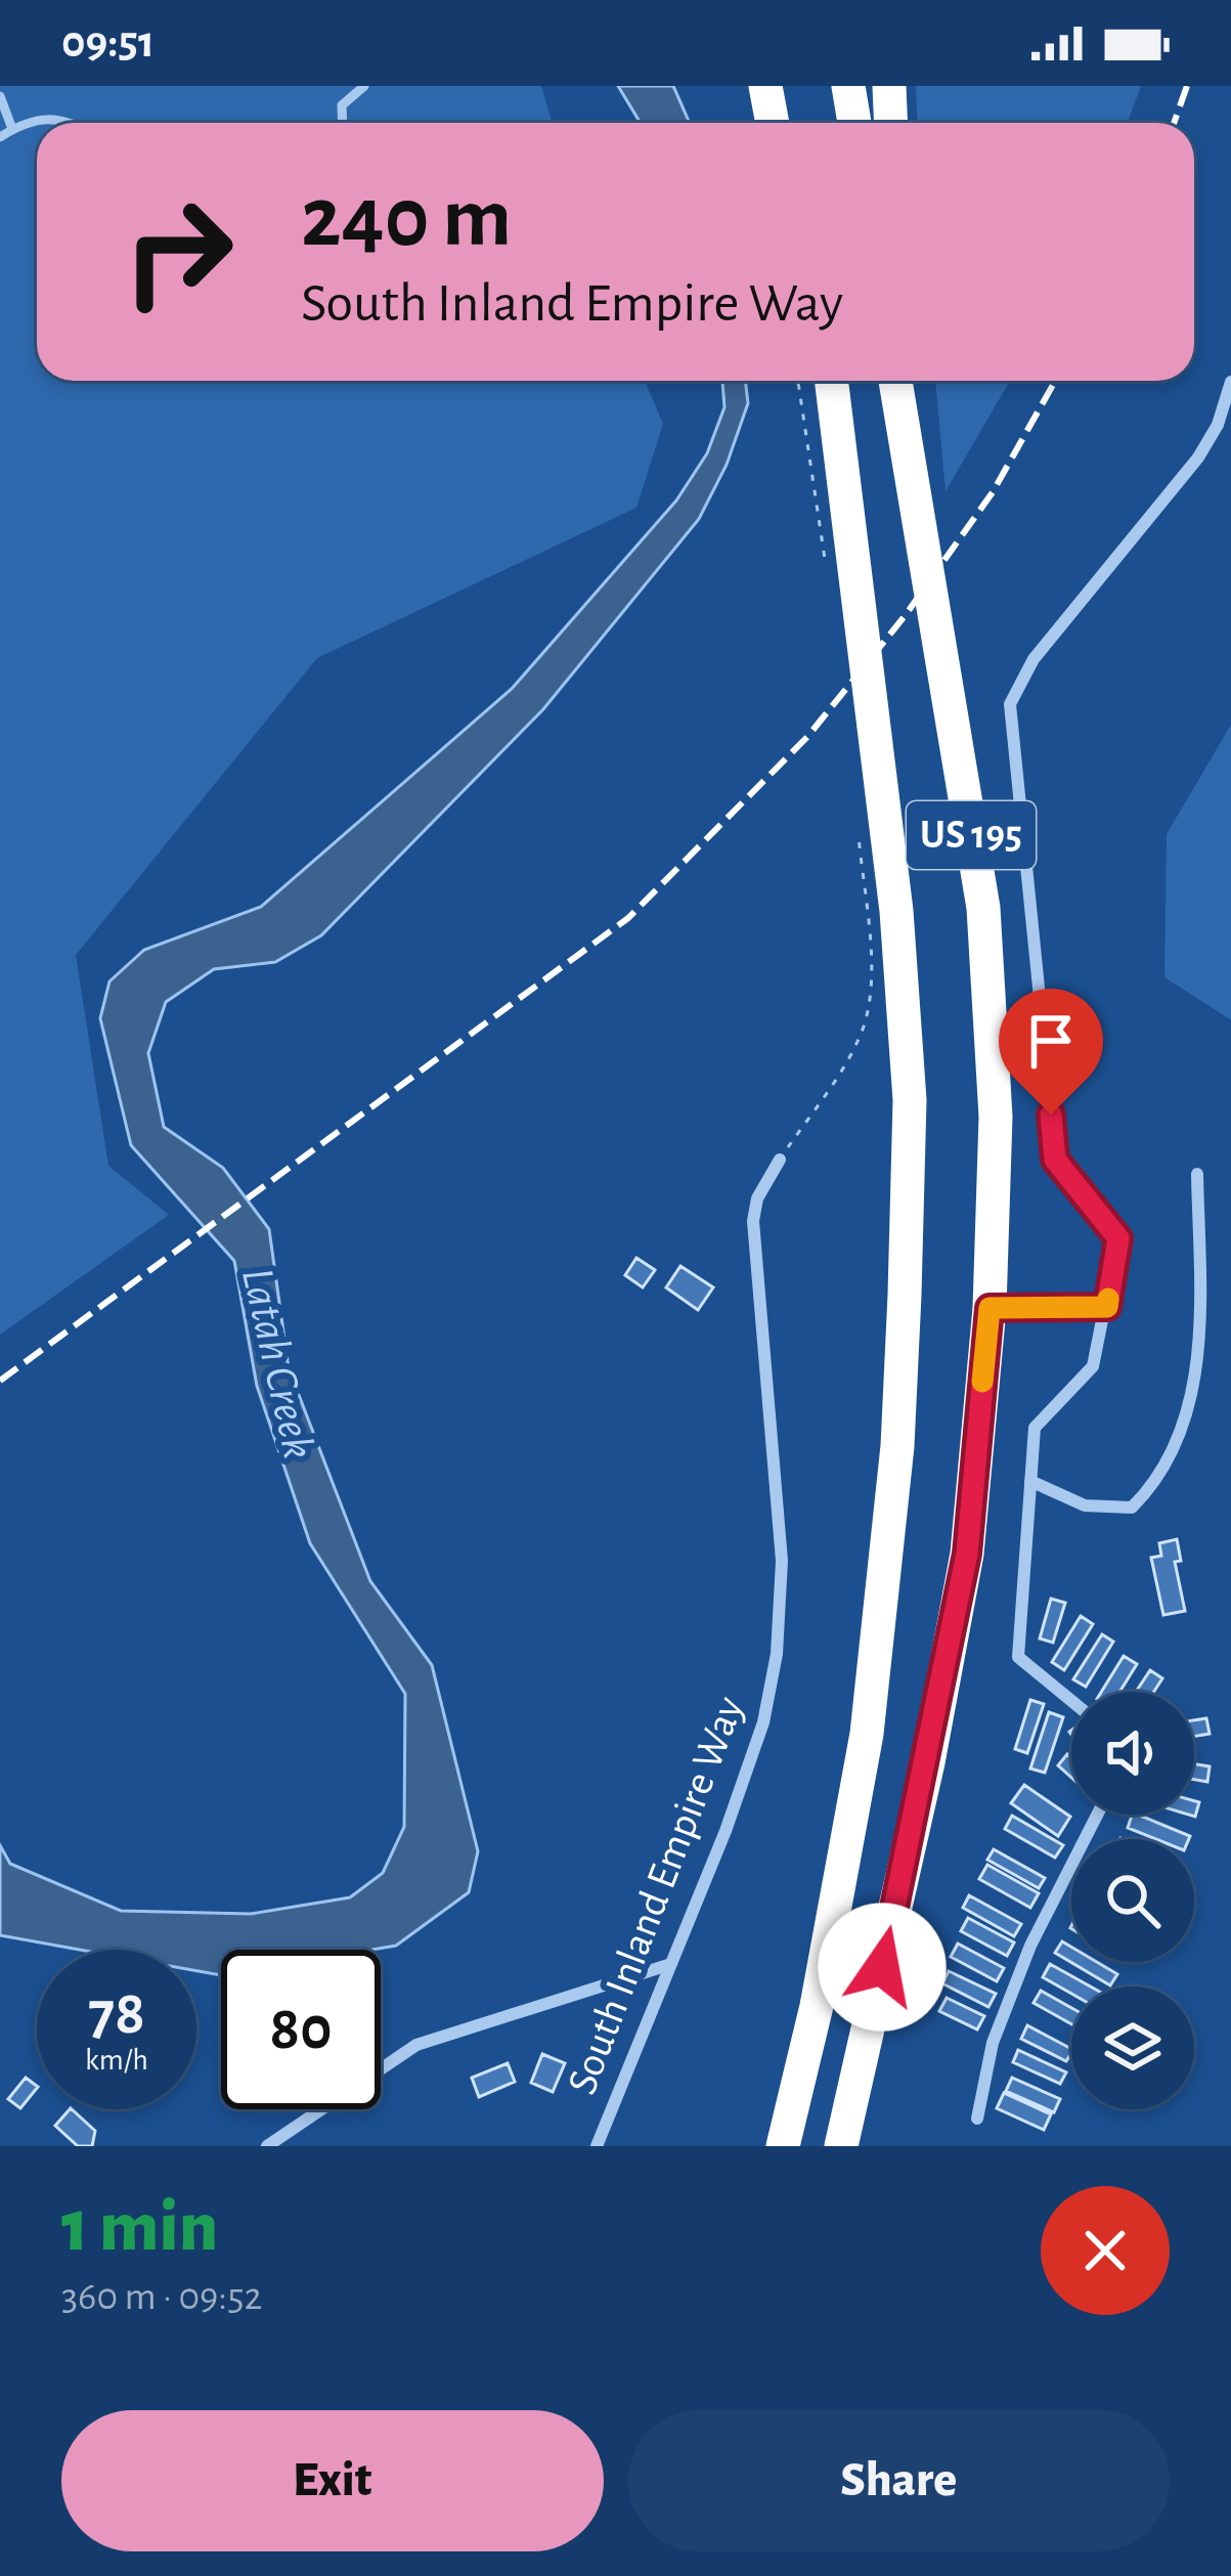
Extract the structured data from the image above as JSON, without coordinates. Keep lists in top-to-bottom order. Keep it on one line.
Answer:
{"streets":{"highway":["US 195"],"street":["South Inland Empire Way"]},"water":["Latah Creek"],"page":{"status":"09:51","turn":["240 m","South Inland Empire Way"],"speed":"78 km/h","limit":"80","heading":["1 min","360 m · 09:52"],"buttons":["Exit","Share"]}}
